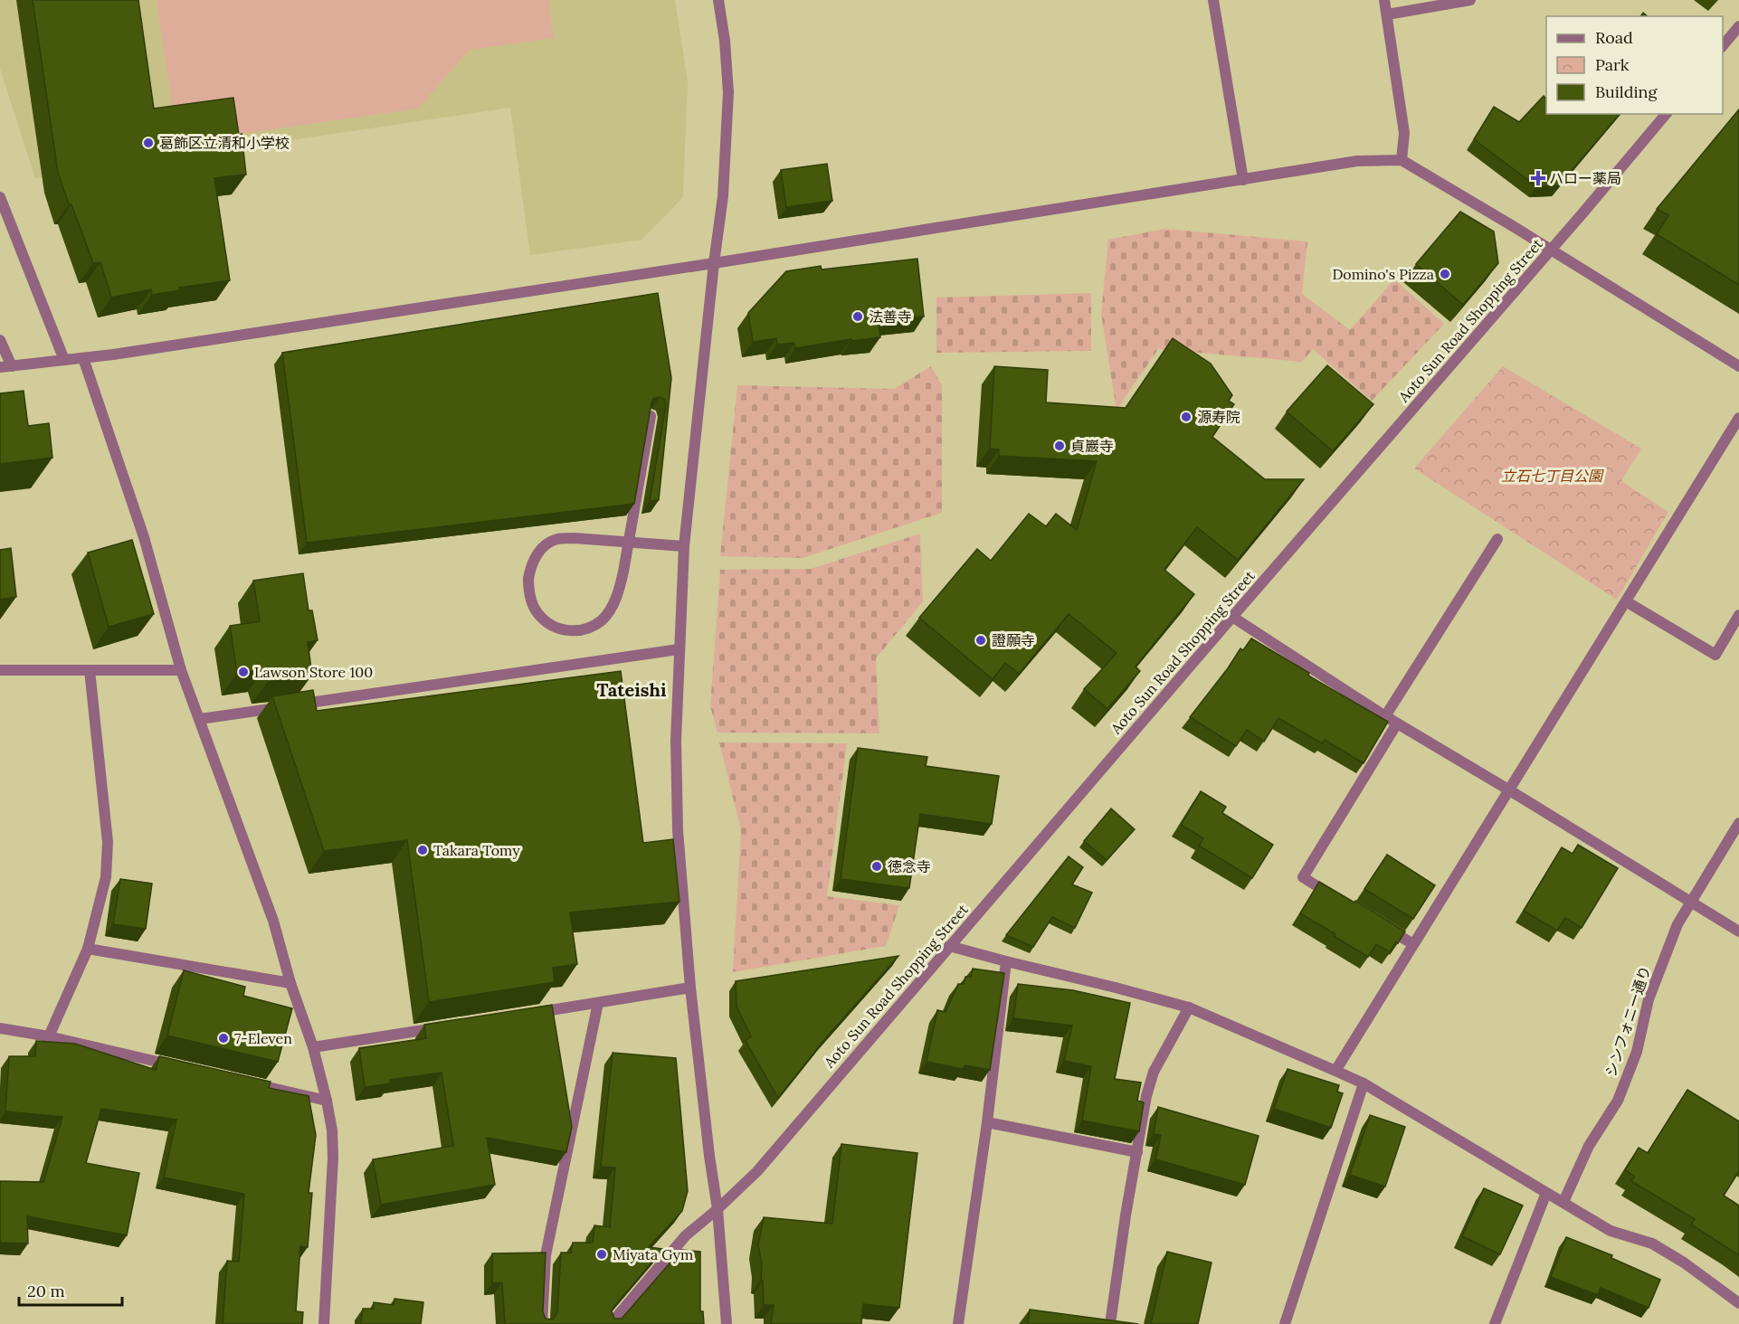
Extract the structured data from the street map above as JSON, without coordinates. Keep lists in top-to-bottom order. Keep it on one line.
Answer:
{"streets":{"street":["Aoto Sun Road Shopping Street","シンフォニー通り"]},"districts":["Tateishi"],"parks":["立石七丁目公園"],"places":{"other":["葛飾区立清和小学校","Domino's Pizza","法善寺","源寿院","貞巖寺","證願寺","Lawson Store 100","Takara Tomy","徳念寺","7-Eleven","Miyata Gym"],"health":["ハロー薬局"]},"legend":["Road","Park","Building"],"scale_bar":"20 m"}
